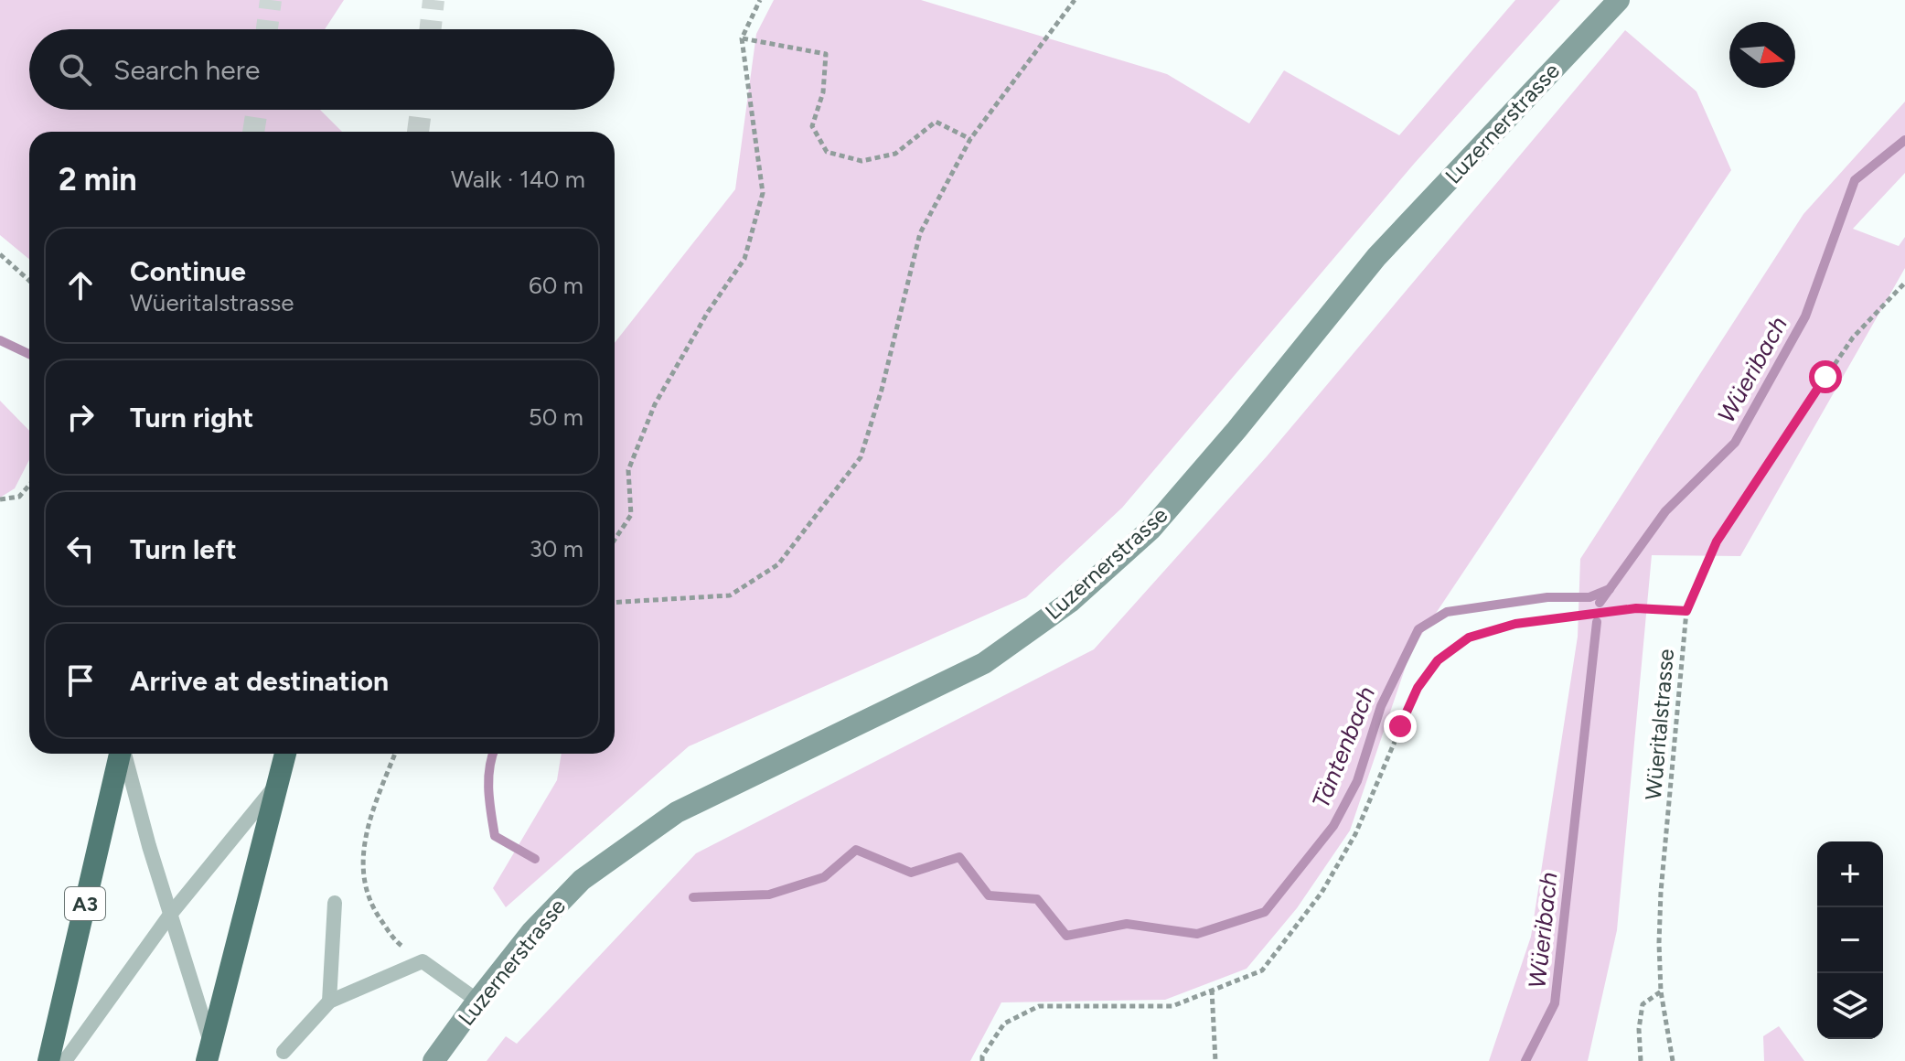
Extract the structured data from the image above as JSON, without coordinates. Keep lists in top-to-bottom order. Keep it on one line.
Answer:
{"streets":{"highway":["A3"],"main road":["Luzernerstrasse"],"path":["Wüeritalstrasse"]},"water":["Wüeribach","Täntenbach"],"north":"right","page":{"search":"Search here","heading":["2 min","Walk · 140 m"],"list":[["Continue","Wüeritalstrasse","60 m"],["Turn right","50 m"],["Turn left","30 m"],"Arrive at destination"],"map_buttons":["+","−"]}}
